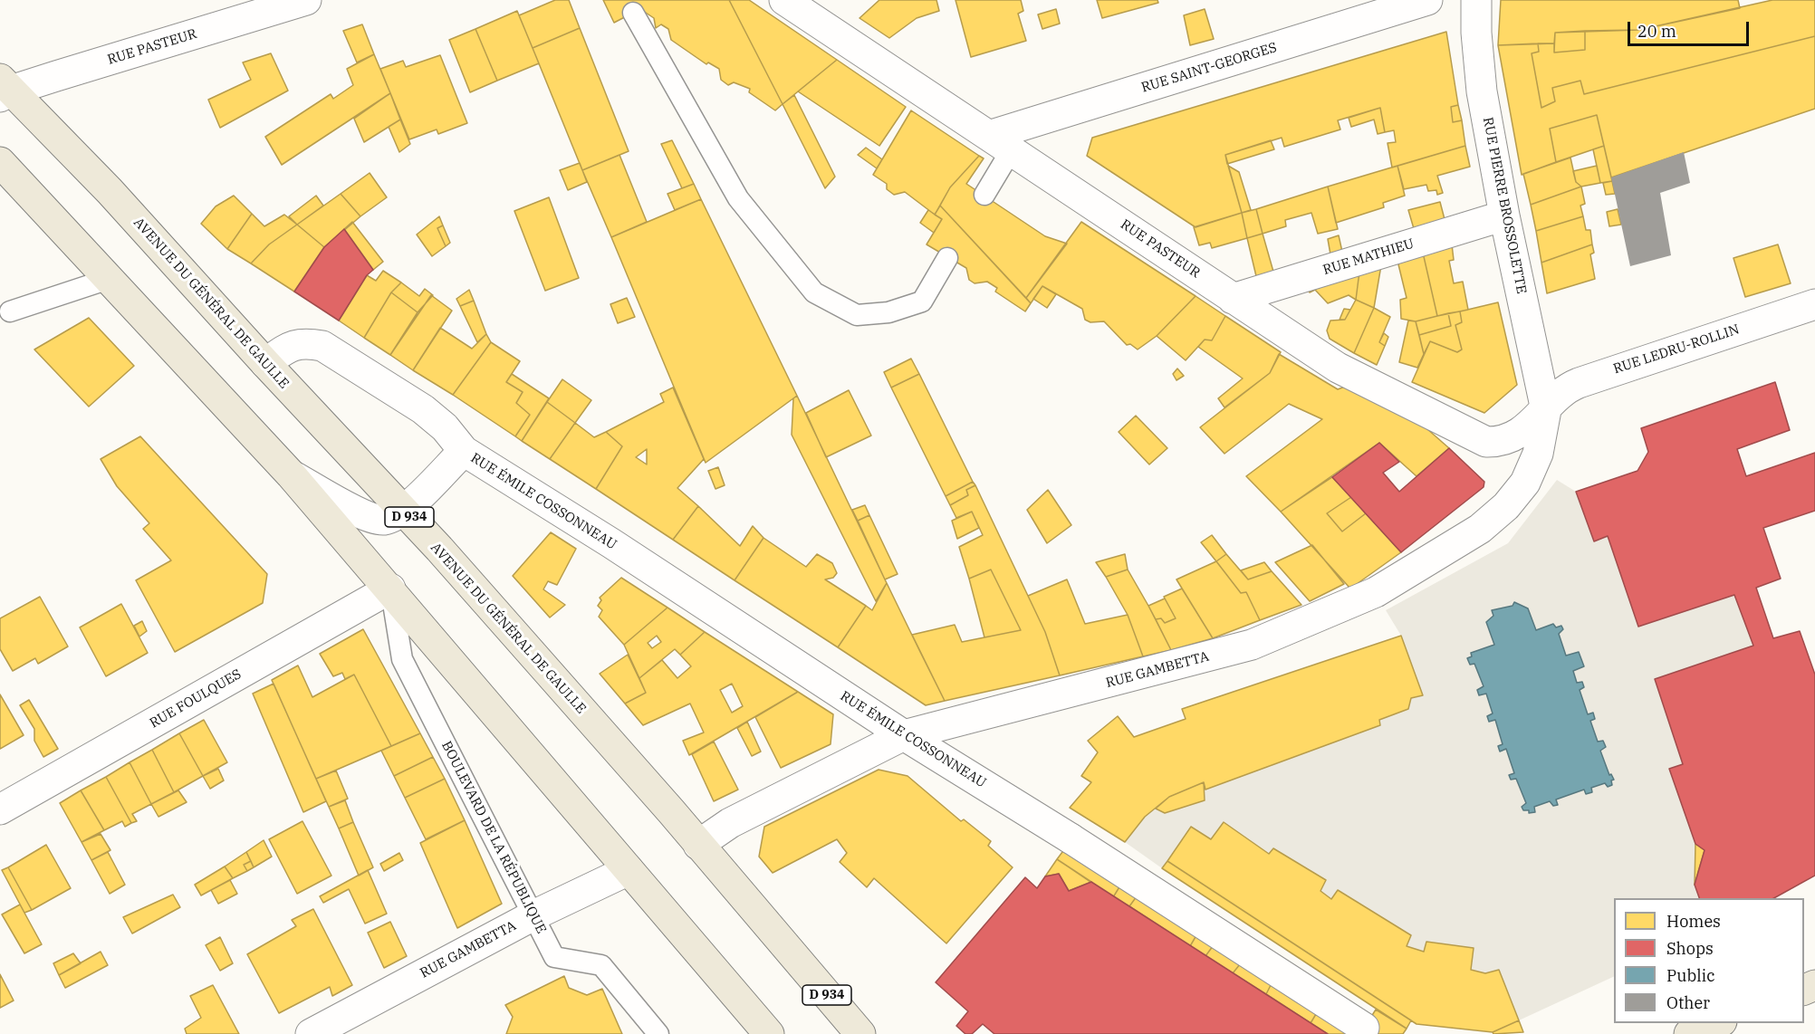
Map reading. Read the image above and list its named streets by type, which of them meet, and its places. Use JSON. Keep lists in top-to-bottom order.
{
  "streets": {
    "main road": ["AVENUE DU GÉNÉRAL DE GAULLE", "D 934"],
    "street": [
      "RUE PASTEUR",
      "RUE SAINT-GEORGES",
      "RUE PIERRE BROSSOLETTE",
      "RUE MATHIEU",
      "RUE LEDRU-ROLLIN",
      "RUE ÉMILE COSSONNEAU",
      "RUE GAMBETTA",
      "RUE FOULQUES"
    ],
    "lane": ["BOULEVARD DE LA RÉPUBLIQUE"]
  },
  "crossings": [
    ["RUE PASTEUR", "RUE SAINT-GEORGES"],
    ["RUE PASTEUR", "RUE PIERRE BROSSOLETTE"],
    ["RUE PASTEUR", "RUE MATHIEU"],
    ["RUE PASTEUR", "AVENUE DU GÉNÉRAL DE GAULLE"],
    ["RUE PASTEUR", "RUE LEDRU-ROLLIN"],
    ["RUE PASTEUR", "RUE GAMBETTA"],
    ["RUE PIERRE BROSSOLETTE", "RUE MATHIEU"],
    ["RUE PIERRE BROSSOLETTE", "RUE LEDRU-ROLLIN"],
    ["RUE PIERRE BROSSOLETTE", "RUE GAMBETTA"],
    ["AVENUE DU GÉNÉRAL DE GAULLE", "RUE ÉMILE COSSONNEAU"],
    ["AVENUE DU GÉNÉRAL DE GAULLE", "RUE GAMBETTA"],
    ["RUE LEDRU-ROLLIN", "RUE GAMBETTA"],
    ["RUE ÉMILE COSSONNEAU", "RUE GAMBETTA"],
    ["RUE GAMBETTA", "BOULEVARD DE LA RÉPUBLIQUE"],
    ["RUE FOULQUES", "BOULEVARD DE LA RÉPUBLIQUE"]
  ],
  "legend": [
    "Homes",
    "Shops",
    "Public",
    "Other"
  ],
  "scale_bar": "20 m"
}
